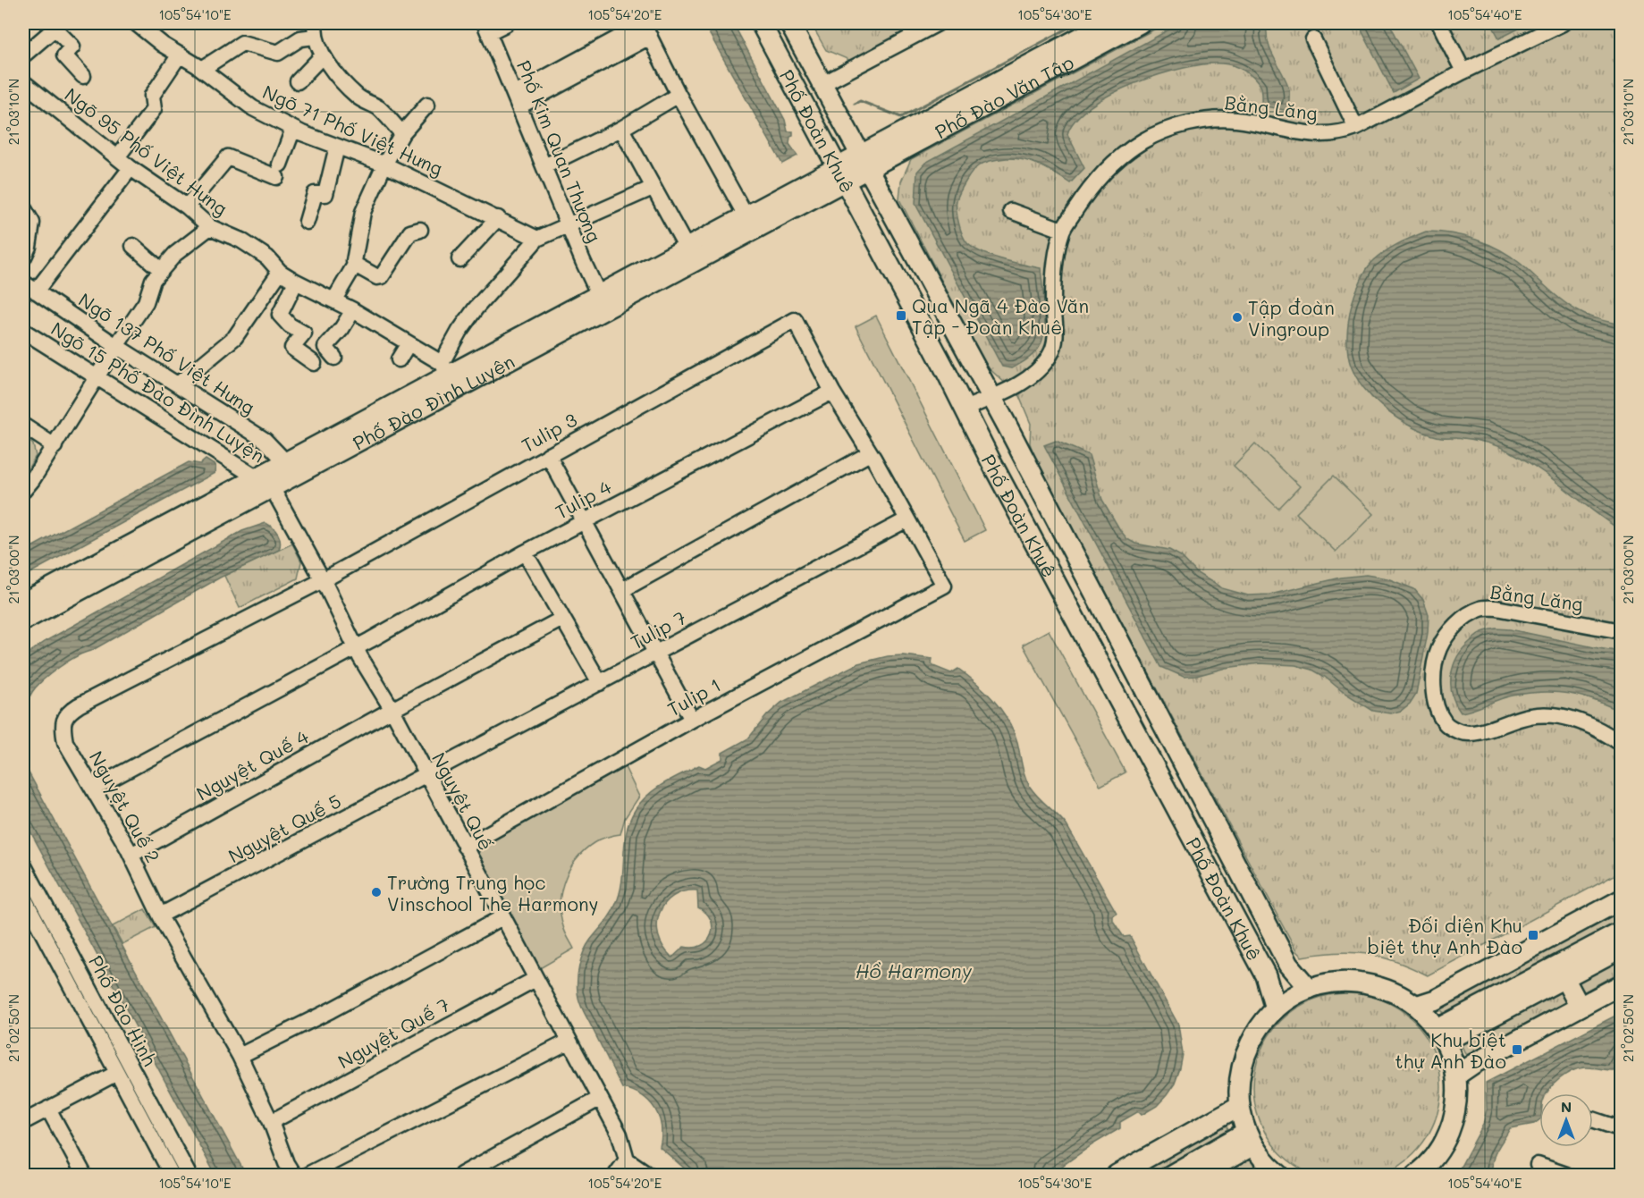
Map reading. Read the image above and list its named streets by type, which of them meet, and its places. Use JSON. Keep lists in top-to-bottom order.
{
  "streets": {
    "main road": ["Phố Đào Văn Tập", "Phố Đoàn Khuê", "Phố Đào Đình Luyện"],
    "street": [
      "Bằng Lăng",
      "Ngõ 71 Phố Việt Hưng",
      "Ngõ 95 Phố Việt Hưng",
      "Phố Kim Quan Thượng",
      "Ngõ 137 Phố Việt Hưng",
      "Ngõ 15 Phố Đào Đình Luyện",
      "Tulip 3",
      "Tulip 4",
      "Tulip 7",
      "Tulip 1",
      "Nguyệt Quế 4",
      "Nguyệt Quế",
      "Nguyệt Quế 2",
      "Nguyệt Quế 5",
      "Phố Đào Hinh",
      "Nguyệt Quế 7"
    ]
  },
  "crossings": [
    ["Phố Đào Văn Tập", "Phố Đoàn Khuê"],
    ["Phố Đào Văn Tập", "Phố Đào Đình Luyện"],
    ["Bằng Lăng", "Phố Đoàn Khuê"],
    ["Phố Đoàn Khuê", "Phố Đào Đình Luyện"],
    ["Ngõ 95 Phố Việt Hưng", "Phố Đào Đình Luyện"],
    ["Phố Kim Quan Thượng", "Phố Đào Đình Luyện"],
    ["Ngõ 137 Phố Việt Hưng", "Phố Đào Đình Luyện"],
    ["Ngõ 15 Phố Đào Đình Luyện", "Phố Đào Đình Luyện"],
    ["Ngõ 15 Phố Đào Đình Luyện", "Nguyệt Quế"],
    ["Phố Đào Đình Luyện", "Nguyệt Quế"],
    ["Tulip 3", "Tulip 4"],
    ["Tulip 3", "Nguyệt Quế"],
    ["Tulip 3", "Nguyệt Quế 2"],
    ["Tulip 4", "Nguyệt Quế"],
    ["Tulip 4", "Nguyệt Quế 2"],
    ["Tulip 7", "Tulip 1"],
    ["Tulip 7", "Nguyệt Quế"],
    ["Tulip 7", "Nguyệt Quế 5"],
    ["Tulip 1", "Nguyệt Quế"],
    ["Nguyệt Quế 4", "Nguyệt Quế"],
    ["Nguyệt Quế 4", "Nguyệt Quế 2"],
    ["Nguyệt Quế", "Nguyệt Quế 2"],
    ["Nguyệt Quế", "Nguyệt Quế 5"],
    ["Nguyệt Quế", "Nguyệt Quế 7"],
    ["Nguyệt Quế 2", "Nguyệt Quế 5"],
    ["Nguyệt Quế 2", "Nguyệt Quế 7"]
  ],
  "water": ["Hồ Harmony"],
  "places": {
    "transit": ["Qua Ngã 4 Đào Văn Tập - Đoàn Khuê", "Đối diện Khu biệt thự Anh Đào", "Khu biệt thự Anh Đào"],
    "other": ["Tập đoàn Vingroup", "Trường Trung học Vinschool The Harmony"]
  },
  "north": "top",
  "coordinates": [
    "105°54'10\"E",
    "105°54'20\"E",
    "105°54'30\"E",
    "105°54'40\"E",
    "21°03'10\"N",
    "21°03'00\"N",
    "21°02'50\"N"
  ]
}
